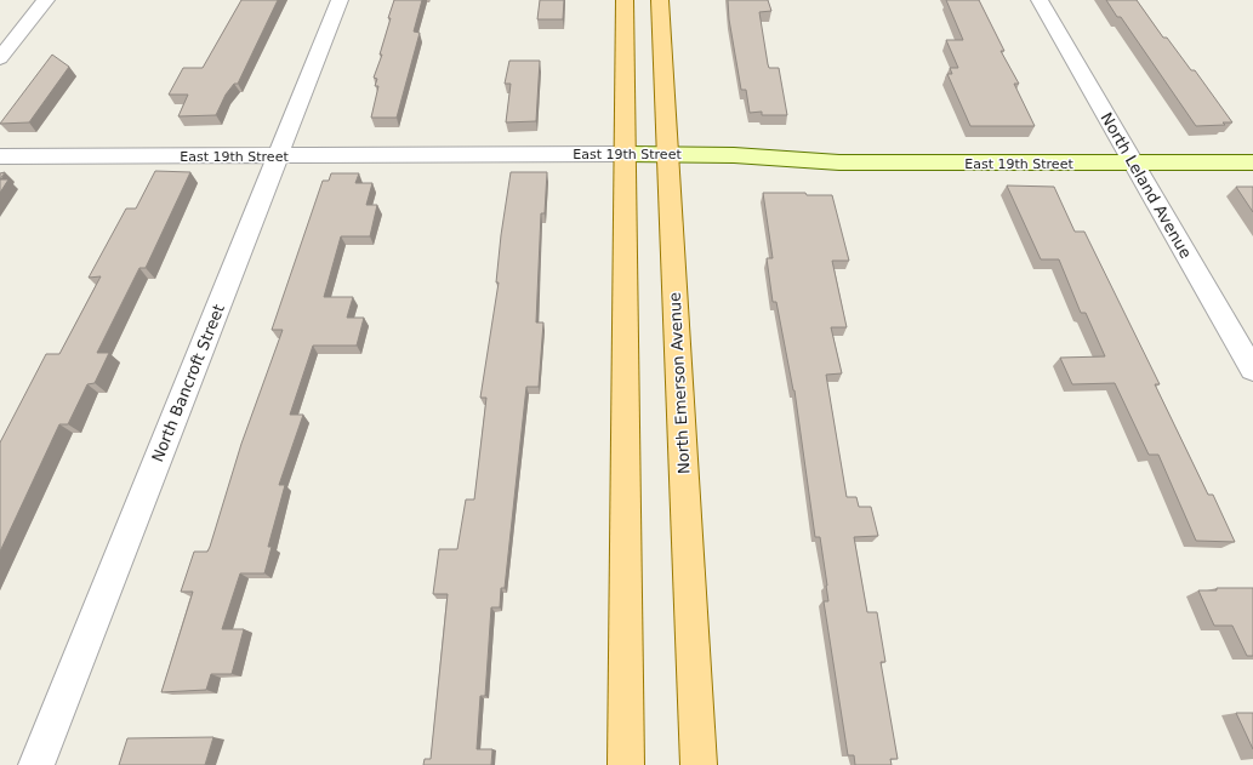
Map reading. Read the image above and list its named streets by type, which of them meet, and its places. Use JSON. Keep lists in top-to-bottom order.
{
  "streets": {
    "main road": ["North Emerson Avenue"],
    "street": ["East 19th Street", "North Leland Avenue", "North Bancroft Street"]
  },
  "crossings": [
    ["East 19th Street", "North Leland Avenue"],
    ["East 19th Street", "North Bancroft Street"],
    ["East 19th Street", "North Emerson Avenue"]
  ]
}
